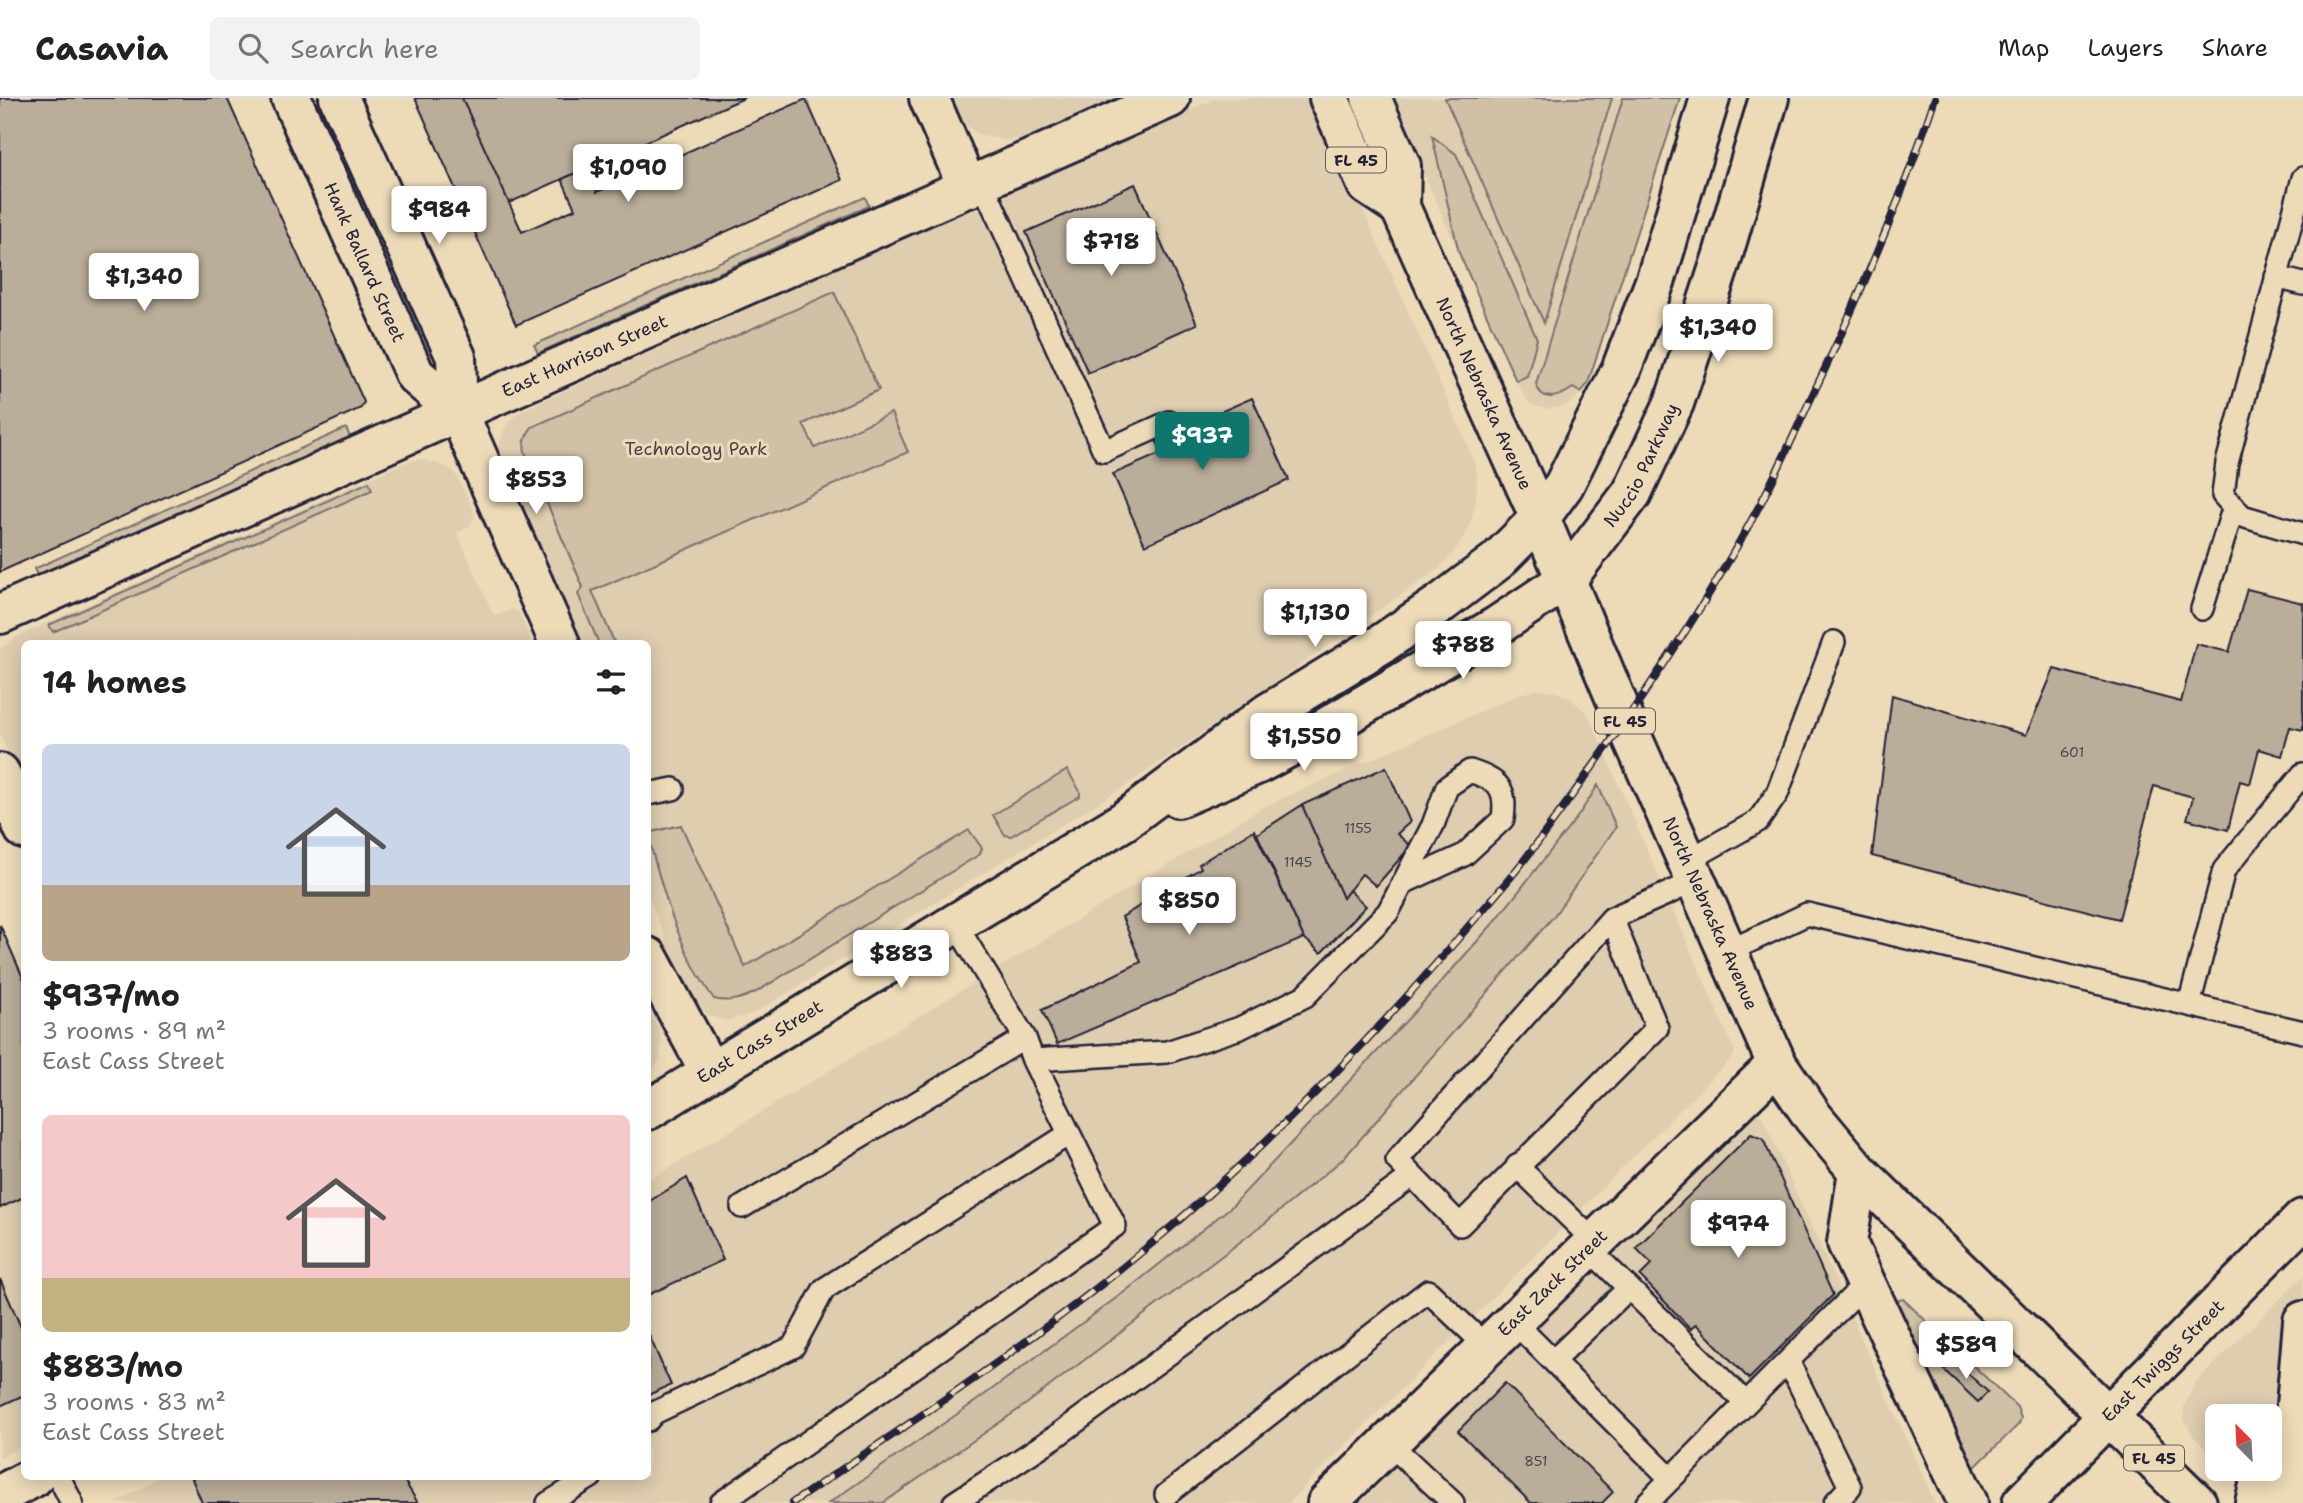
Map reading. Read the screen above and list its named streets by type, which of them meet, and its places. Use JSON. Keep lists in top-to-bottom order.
{
  "streets": {
    "main road": [
      "FL 45",
      "Hank Ballard Street",
      "East Harrison Street",
      "North Nebraska Avenue",
      "Nuccio Parkway",
      "East Cass Street",
      "East Zack Street",
      "East Twiggs Street"
    ]
  },
  "crossings": [
    ["FL 45", "North Nebraska Avenue"],
    ["Hank Ballard Street", "East Harrison Street"],
    ["North Nebraska Avenue", "Nuccio Parkway"],
    ["North Nebraska Avenue", "East Cass Street"],
    ["North Nebraska Avenue", "East Zack Street"],
    ["North Nebraska Avenue", "East Twiggs Street"],
    ["Nuccio Parkway", "East Cass Street"]
  ],
  "parks": ["Technology Park"],
  "house_numbers": [
    "601",
    "1155",
    "1145",
    "851"
  ],
  "north": "top left",
  "page": {
    "header": "Casavia",
    "search": "Search here",
    "nav": ["Map", "Layers", "Share"],
    "price": [
      "$1,090",
      "$984",
      "$718",
      "$1,340",
      "$1,340",
      "$937",
      "$853",
      "$1,130",
      "$788",
      "$1,550",
      "$850",
      "$883",
      "$974",
      "$589"
    ],
    "heading": "14 homes",
    "list": [
      {
        "name": "$937/mo",
        "note": "3 rooms · 89 m² · East Cass Street"
      },
      {
        "name": "$883/mo",
        "note": "3 rooms · 83 m² · East Cass Street"
      }
    ]
  }
}
